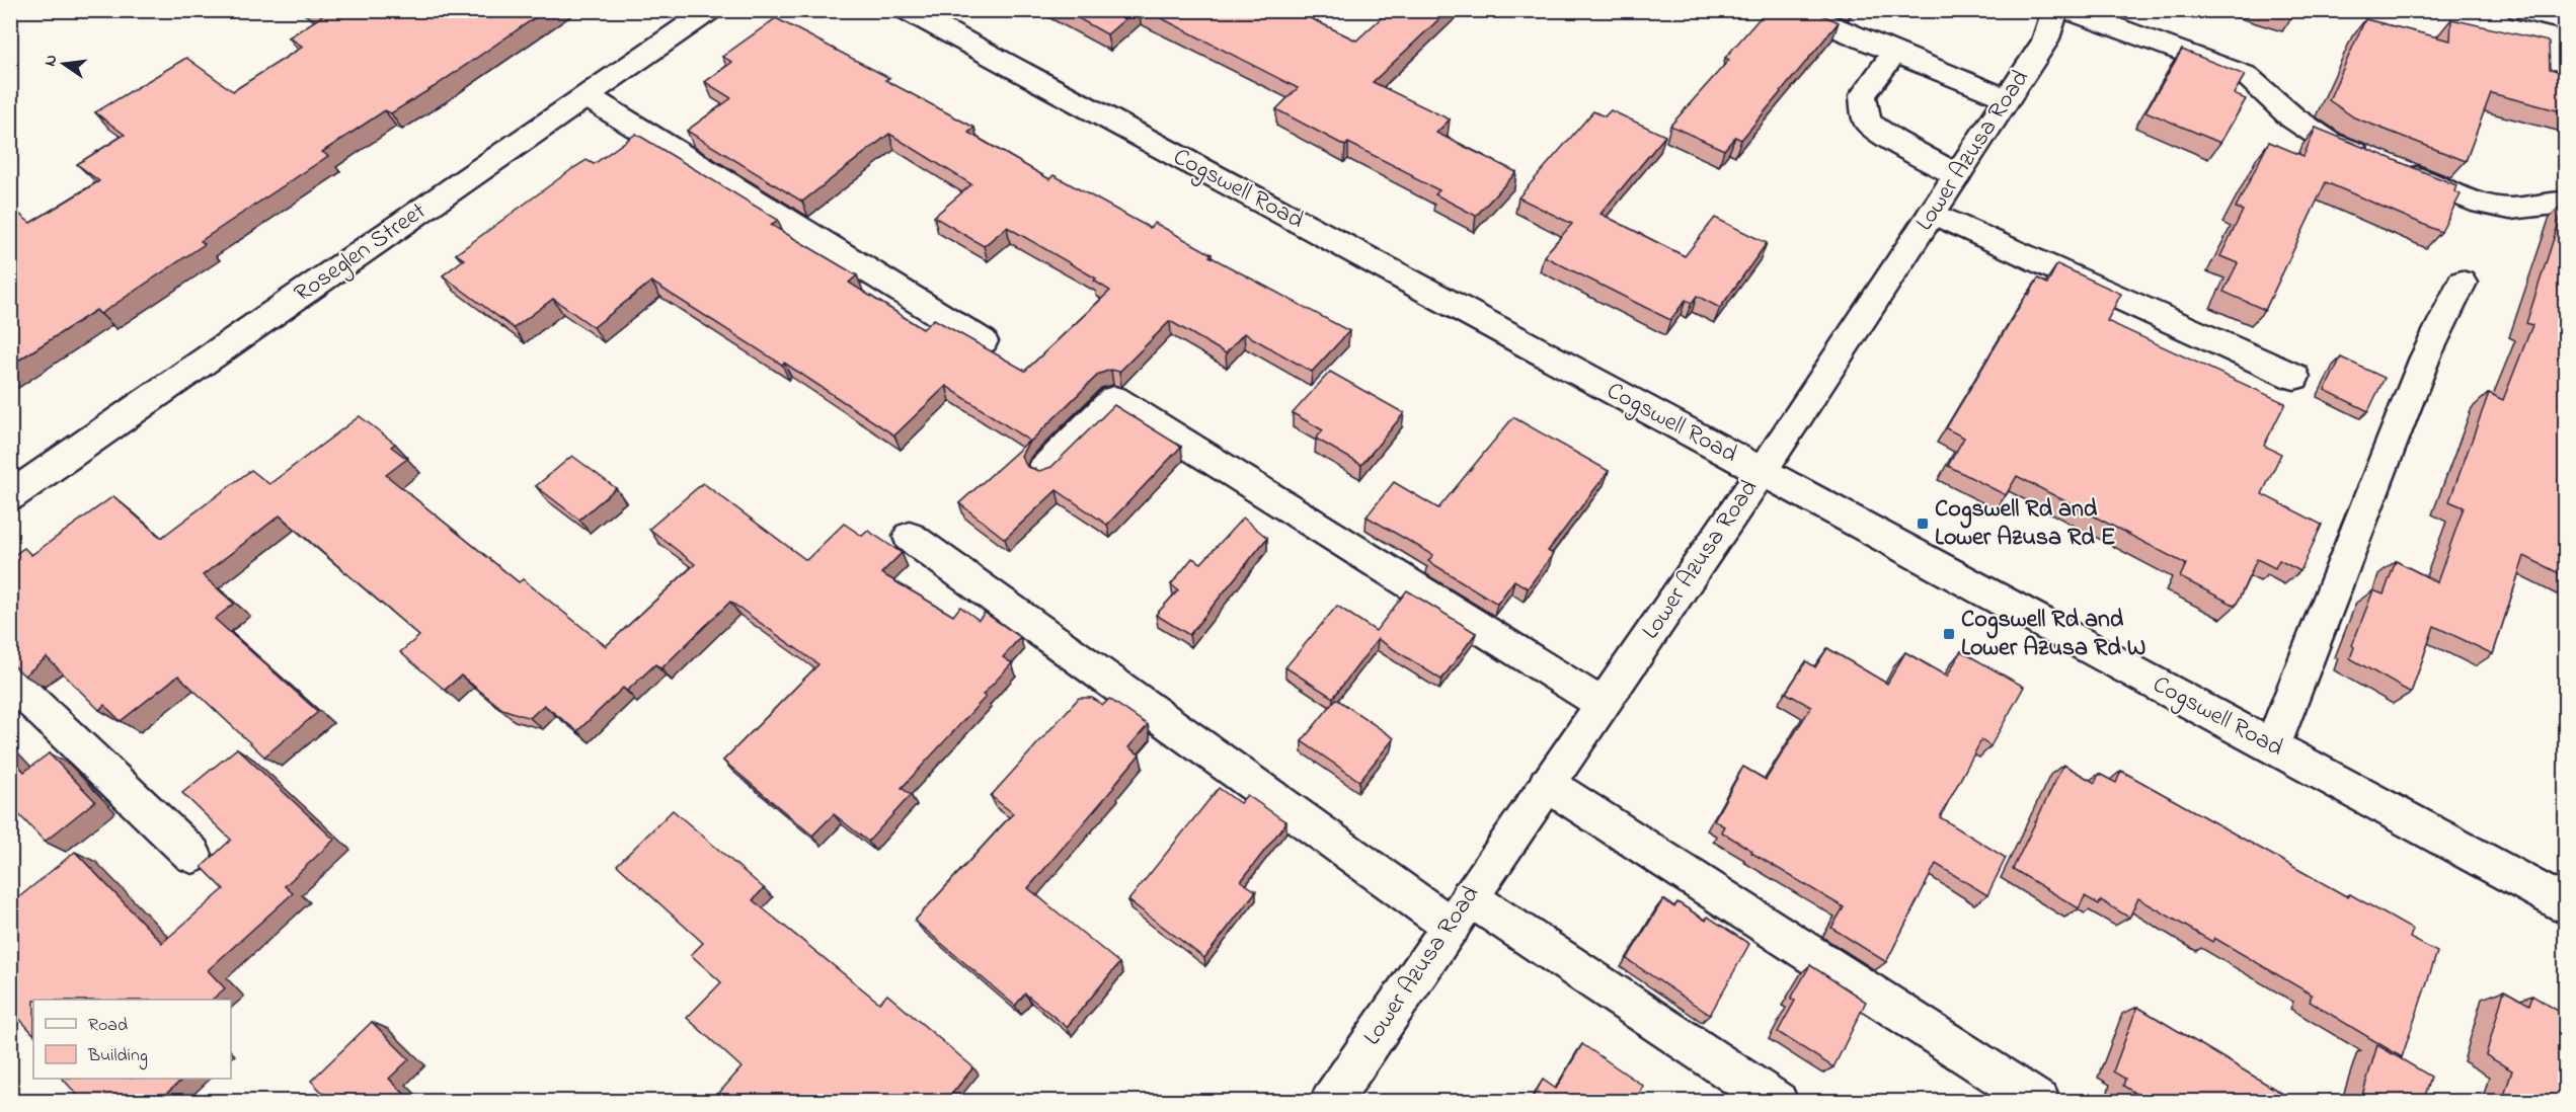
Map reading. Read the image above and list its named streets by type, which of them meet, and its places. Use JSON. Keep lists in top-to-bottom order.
{
  "streets": {
    "street": ["Lower Azusa Road", "Cogswell Road", "Roseglen Street"]
  },
  "crossings": [
    ["Lower Azusa Road", "Cogswell Road"]
  ],
  "places": {
    "transit": ["Cogswell Rd and Lower Azusa Rd E", "Cogswell Rd and Lower Azusa Rd W"]
  },
  "legend": ["Road", "Building"],
  "north": "left"
}
